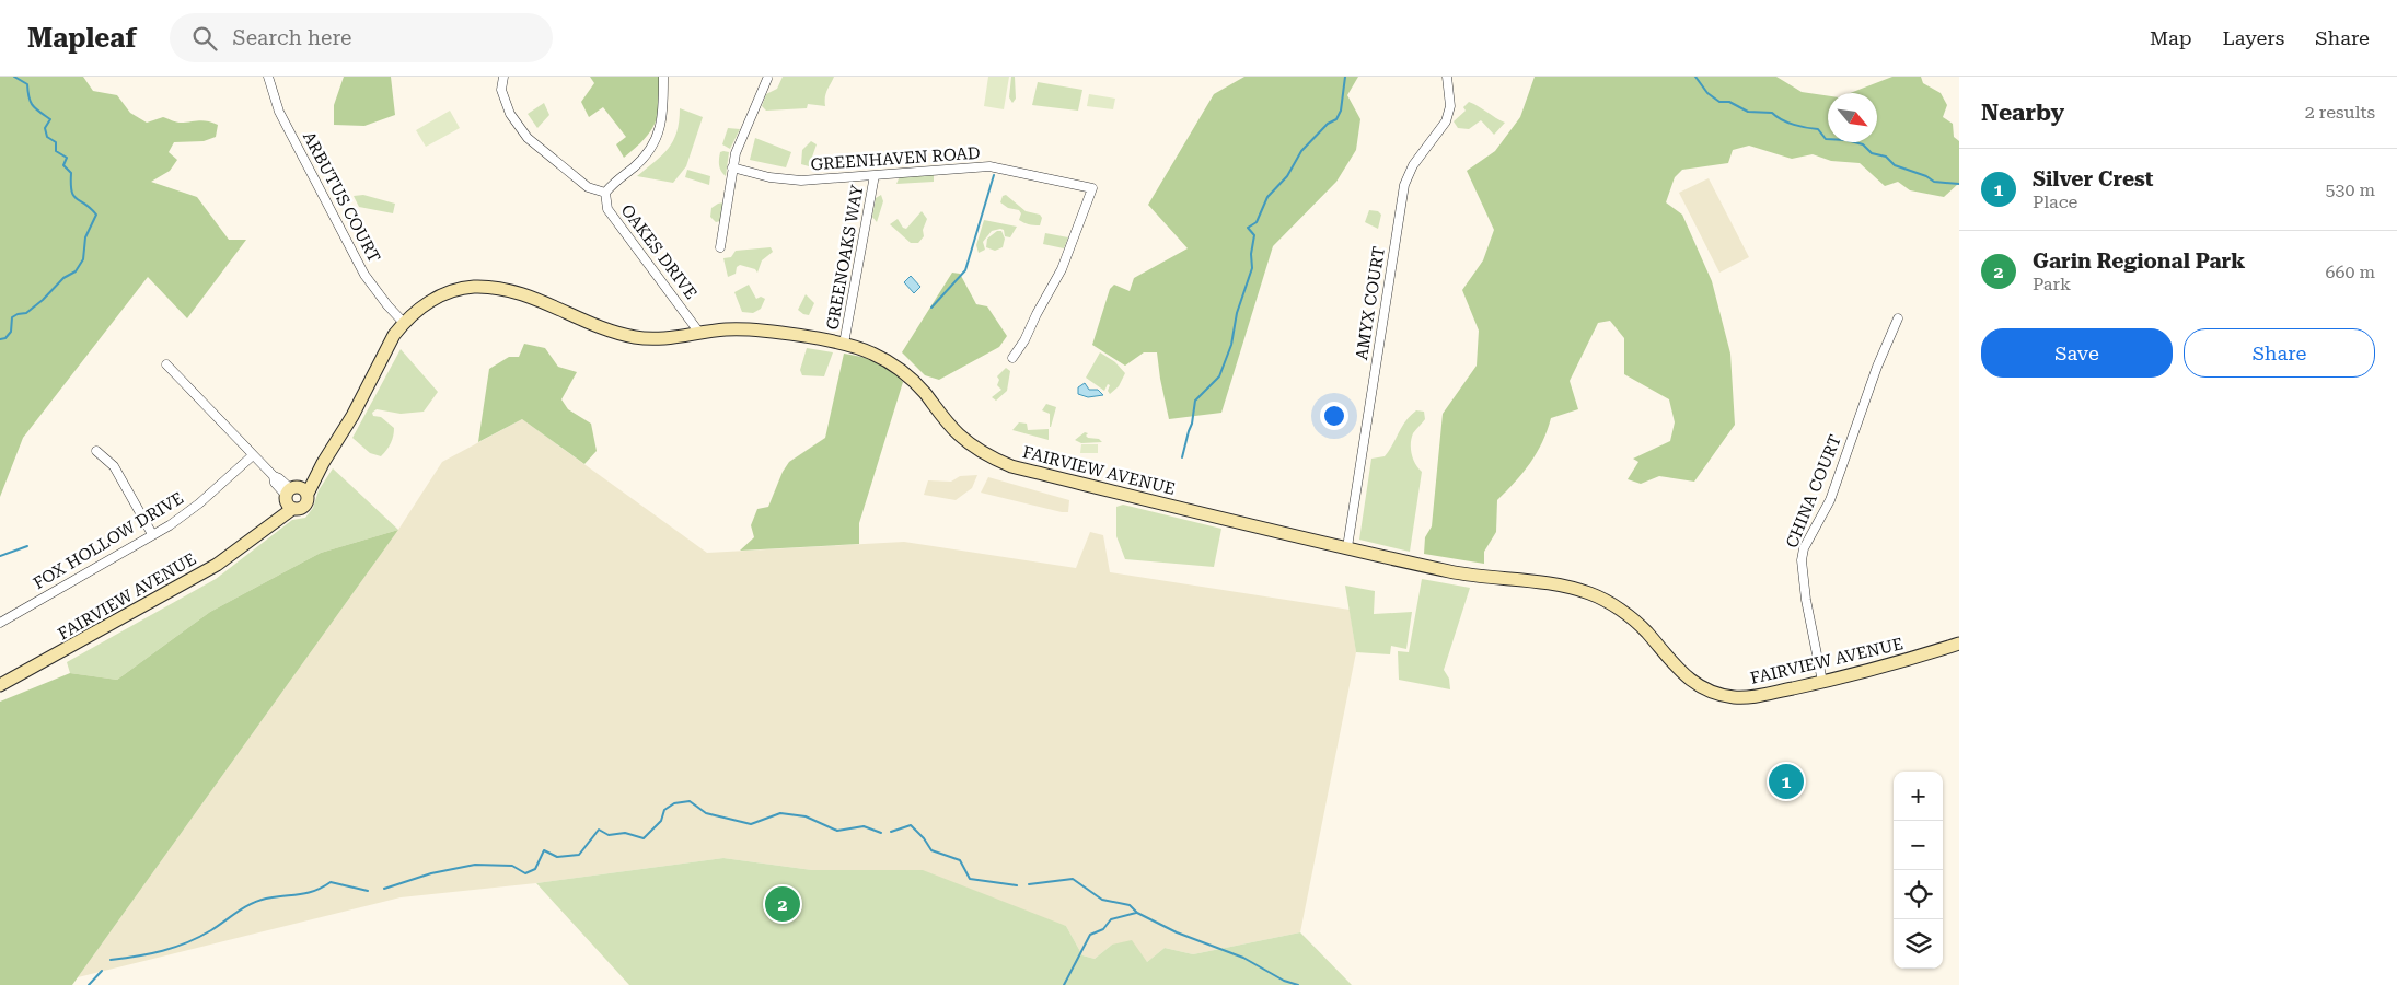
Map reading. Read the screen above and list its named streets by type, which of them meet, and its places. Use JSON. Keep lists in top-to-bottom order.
{
  "streets": {
    "main road": ["FAIRVIEW AVENUE"],
    "street": [
      "GREENHAVEN ROAD",
      "ARBUTUS COURT",
      "OAKES DRIVE",
      "GREENOAKS WAY",
      "AMYX COURT",
      "CHINA COURT",
      "FOX HOLLOW DRIVE"
    ]
  },
  "crossings": [
    ["GREENHAVEN ROAD", "GREENOAKS WAY"],
    ["ARBUTUS COURT", "FAIRVIEW AVENUE"],
    ["OAKES DRIVE", "FAIRVIEW AVENUE"],
    ["GREENOAKS WAY", "FAIRVIEW AVENUE"],
    ["AMYX COURT", "FAIRVIEW AVENUE"],
    ["FAIRVIEW AVENUE", "CHINA COURT"]
  ],
  "north": "bottom right",
  "page": {
    "header": "Mapleaf",
    "search": "Search here",
    "nav": ["Map", "Layers", "Share"],
    "heading": ["Nearby", "2 results"],
    "list": [
      {
        "mark": "1",
        "name": "Silver Crest",
        "note": "Place",
        "value": "530 m"
      },
      {
        "mark": "2",
        "name": "Garin Regional Park",
        "note": "Park",
        "value": "660 m"
      }
    ],
    "buttons": ["Save", "Share"],
    "pins": ["1", "2"],
    "map_buttons": ["+", "−"]
  }
}
